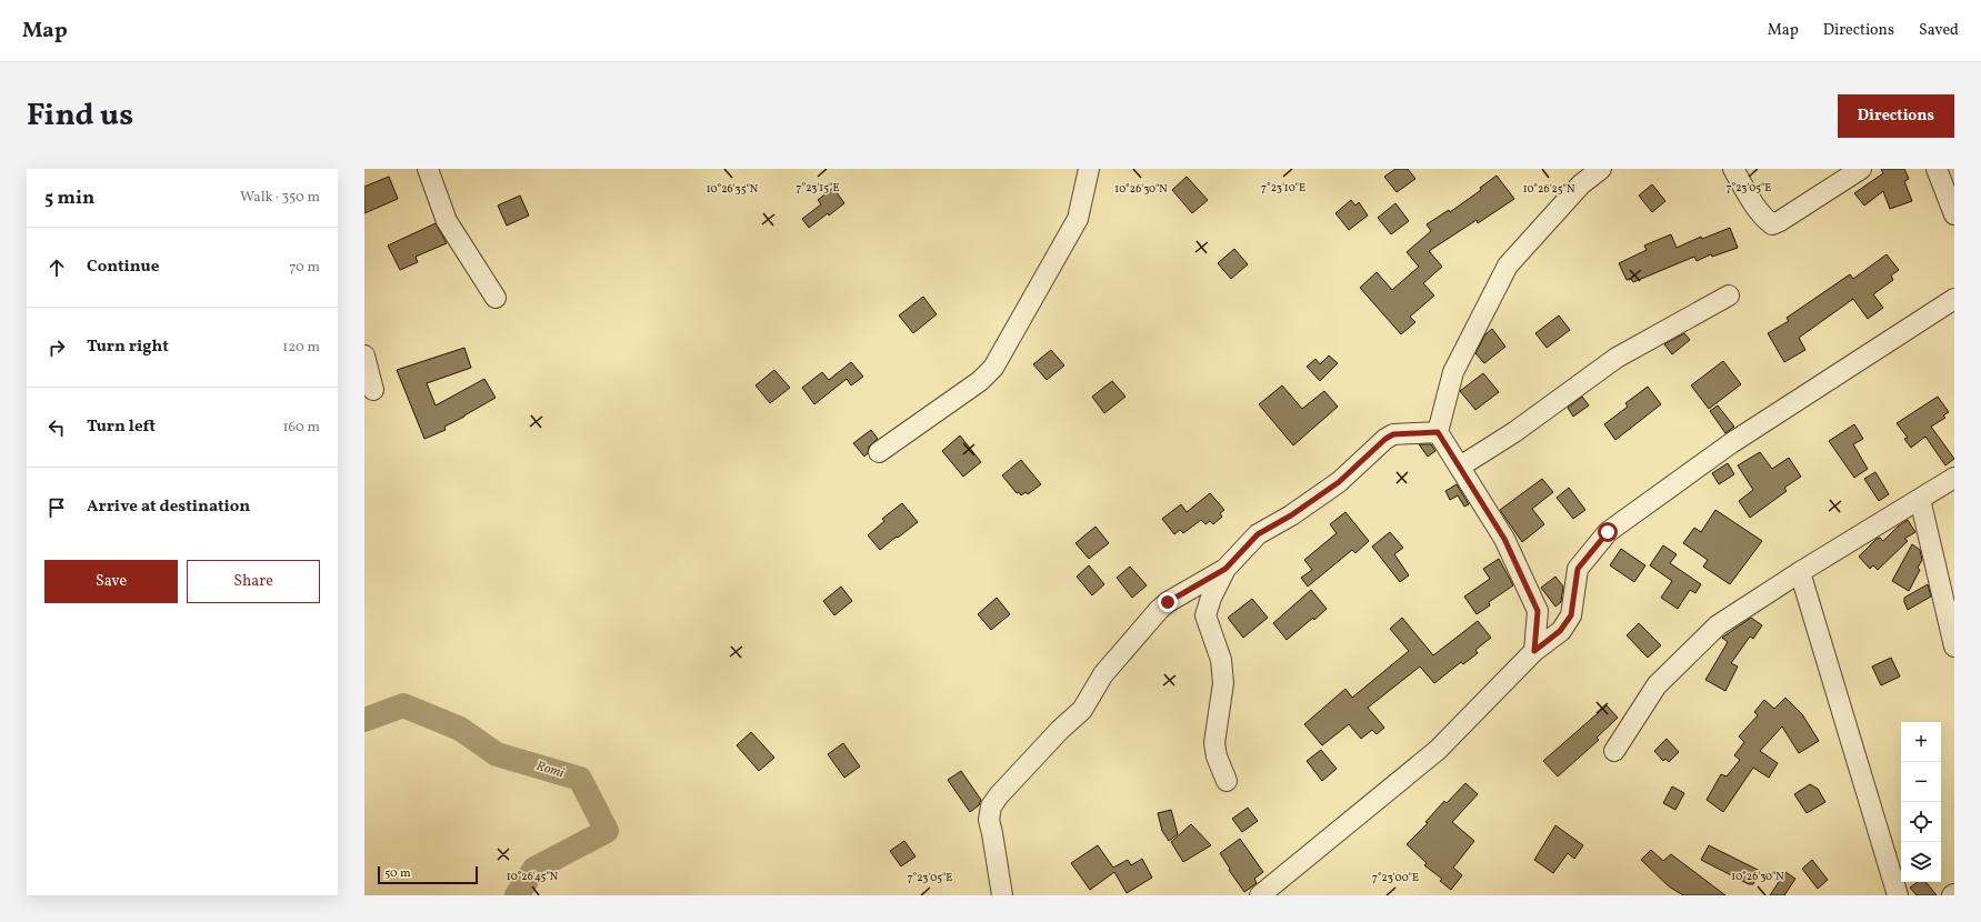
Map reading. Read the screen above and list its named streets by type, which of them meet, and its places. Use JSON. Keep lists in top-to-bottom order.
{
  "water": ["Romi"],
  "scale_bar": "50 m",
  "page": {
    "header": "Map",
    "nav": ["Map", "Directions", "Saved"],
    "title": "Find us",
    "buttons": [
      "Directions",
      ["Save", "Share"]
    ],
    "heading": ["5 min", "Walk · 350 m"],
    "list": [
      ["Continue", "70 m"],
      ["Turn right", "120 m"],
      ["Turn left", "160 m"],
      "Arrive at destination"
    ],
    "map_buttons": ["+", "−"],
    "scale": "50 m"
  },
  "coordinates": [
    "7°23'15\"E",
    "7°23'10\"E",
    "7°23'05\"E",
    "10°26'35\"N",
    "10°26'30\"N",
    "10°26'25\"N",
    "10°26'45\"N",
    "7°23'00\"E"
  ]
}
